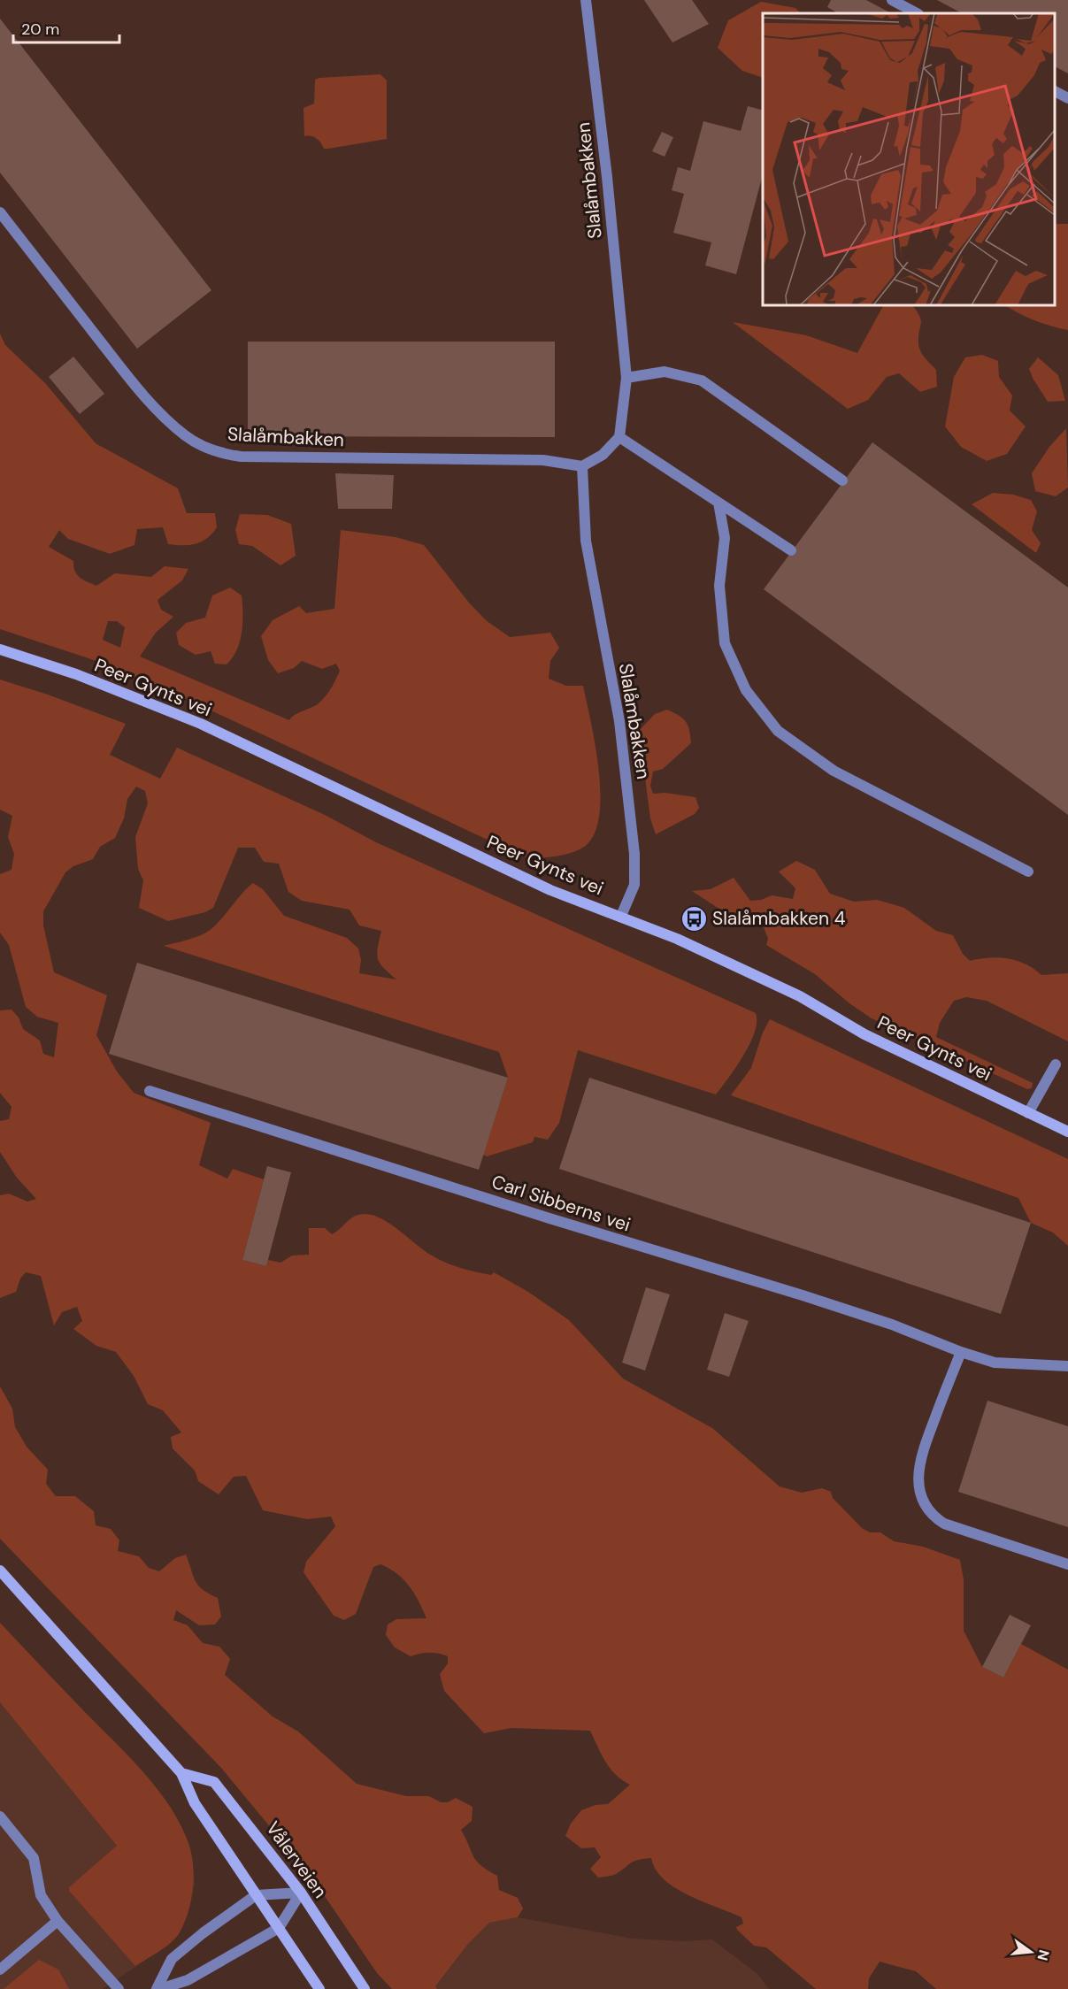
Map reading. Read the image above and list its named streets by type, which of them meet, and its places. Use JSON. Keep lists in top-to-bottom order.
{
  "streets": {
    "street": [
      "Slalåmbakken",
      "Peer Gynts vei",
      "Carl Sibberns vei",
      "Vålerveien"
    ]
  },
  "crossings": [
    ["Slalåmbakken", "Peer Gynts vei"]
  ],
  "places": {
    "bus stop": ["Slalåmbakken 4"]
  },
  "scale_bar": "20 m",
  "north": "right"
}
